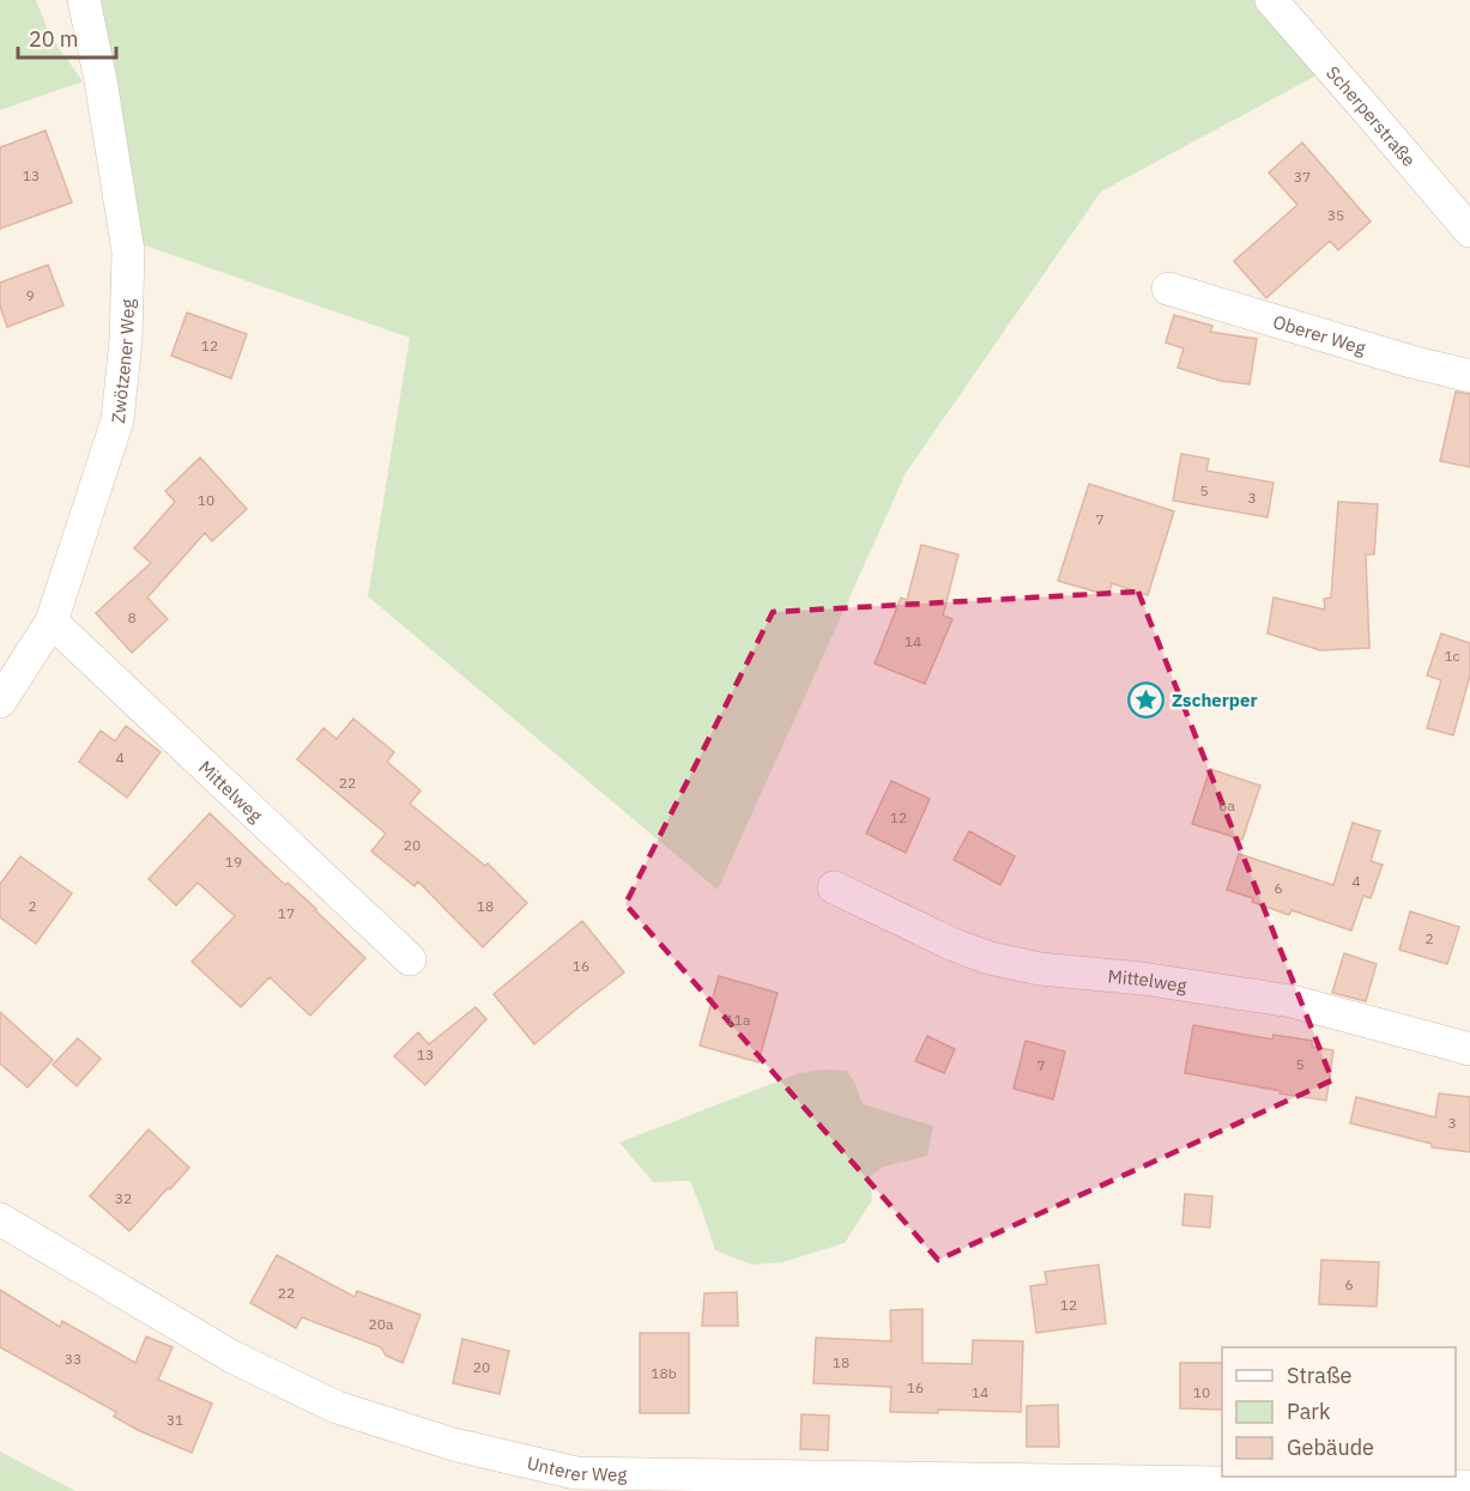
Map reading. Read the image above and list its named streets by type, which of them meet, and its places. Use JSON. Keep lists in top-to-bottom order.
{
  "streets": {
    "street": [
      "Scherperstraße",
      "Oberer Weg",
      "Zwötzener Weg",
      "Mittelweg",
      "Unterer Weg"
    ]
  },
  "crossings": [
    ["Zwötzener Weg", "Mittelweg"]
  ],
  "places": {
    "place": ["Zscherper"]
  },
  "house_numbers": [
    "13",
    "37",
    "35",
    "9",
    "12",
    "5",
    "3",
    "10",
    "7",
    "8",
    "14",
    "1c",
    "4",
    "22",
    "6a",
    "12",
    "20",
    "19",
    "4",
    "6",
    "2",
    "18",
    "17",
    "2",
    "16",
    "11a",
    "13",
    "5",
    "7",
    "3",
    "32",
    "6",
    "22",
    "12",
    "20a",
    "33",
    "18",
    "20",
    "18b",
    "16",
    "14",
    "10",
    "31"
  ],
  "legend": ["Straße", "Park", "Gebäude"],
  "scale_bar": "20 m"
}
